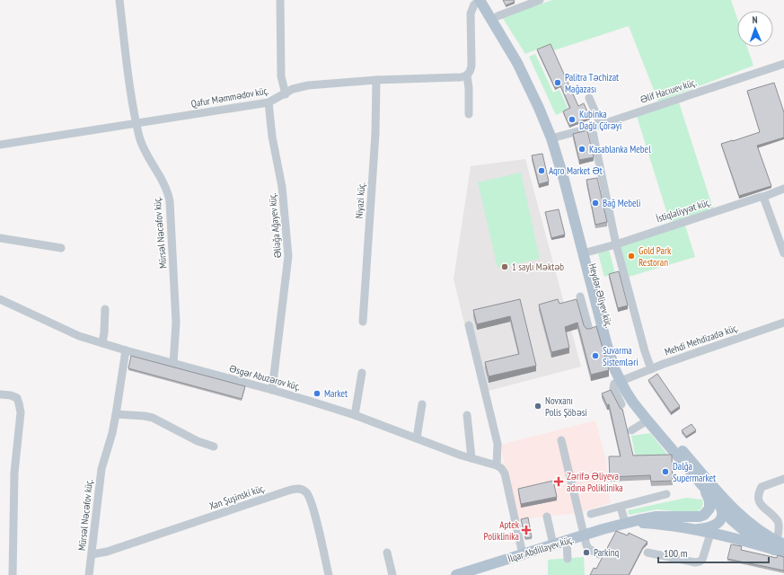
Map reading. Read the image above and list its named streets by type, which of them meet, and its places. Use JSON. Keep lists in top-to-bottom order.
{
  "streets": {
    "main road": ["Heydər Əliyev küç.", "İlqar Abdillayev küç."],
    "street": [
      "Əlif Hacıuev küç.",
      "Qafur Məmmədov küç.",
      "Niyazi küç.",
      "İstiqlaliyyət küç.",
      "Əliağa Ağayev küç.",
      "Mürsəl Nəcəfov küç.",
      "Mehdi Mehdizadə küç.",
      "Əsgər Abuzərov küç.",
      "Xan Şuşinski küç."
    ]
  },
  "crossings": [
    ["Əlif Hacıuev küç.", "Heydər Əliyev küç."],
    ["Qafur Məmmədov küç.", "Niyazi küç."],
    ["Qafur Məmmədov küç.", "Əliağa Ağayev küç."],
    ["Qafur Məmmədov küç.", "Mürsəl Nəcəfov küç."],
    ["İstiqlaliyyət küç.", "Heydər Əliyev küç."],
    ["Əliağa Ağayev küç.", "Əsgər Abuzərov küç."],
    ["Mürsəl Nəcəfov küç.", "Əsgər Abuzərov küç."],
    ["Mürsəl Nəcəfov küç.", "Xan Şuşinski küç."],
    ["Heydər Əliyev küç.", "Mehdi Mehdizadə küç."]
  ],
  "places": {
    "other": [
      "Palitra Təchizat Mağazası",
      "Kubinka Dağlı Çörəyi",
      "Kasablanka Mebel",
      "Aqro Market Ət",
      "Bağ Mebeli",
      "Gold Park Restoran",
      "1 saylı Məktəb",
      "Suvarma Sistemləri",
      "Market",
      "Novxanı Polis Şöbəsi",
      "Dalğa Supermarket",
      "Parkinq"
    ],
    "health": ["Zərifə Əliyeva adına Poliklinika", "Aptek Poliklinika"]
  },
  "scale_bar": "100 m",
  "north": "top"
}
